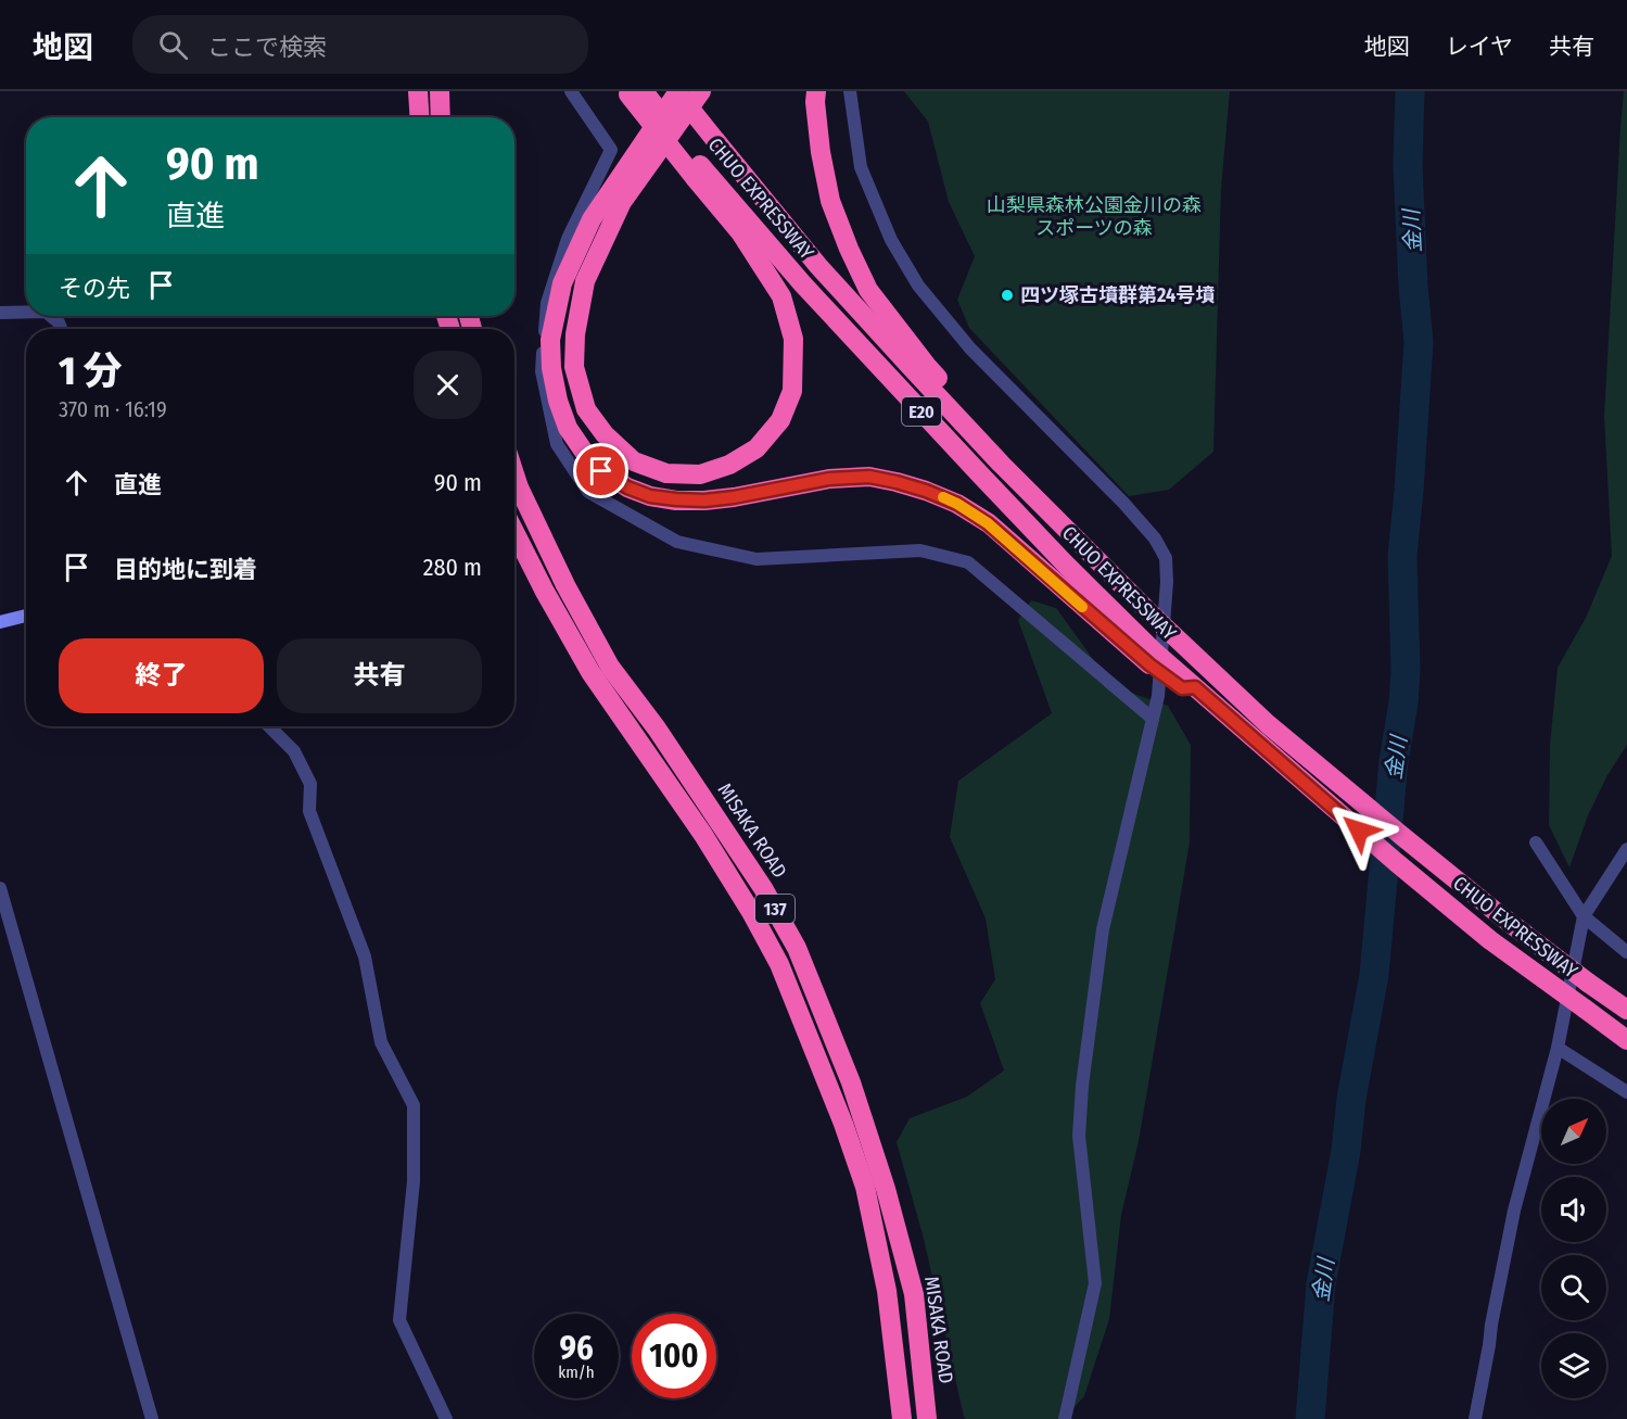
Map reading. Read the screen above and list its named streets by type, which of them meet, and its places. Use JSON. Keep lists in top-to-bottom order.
{
  "streets": {
    "highway": [
      "CHUO EXPRESSWAY",
      "E20",
      "MISAKA ROAD",
      "137"
    ]
  },
  "water": ["金川"],
  "parks": ["山梨県森林公園金川の森 スポーツの森"],
  "places": ["四ツ塚古墳群第24号墳"],
  "north": "top right",
  "page": {
    "header": "地図",
    "search": "ここで検索",
    "nav": ["地図", "レイヤ", "共有"],
    "turn": ["90 m", "直進"],
    "then": "その先",
    "heading": ["1 分", "370 m · 16:19"],
    "list": [
      {
        "name": "直進",
        "value": "90 m"
      },
      {
        "name": "目的地に到着",
        "value": "280 m"
      }
    ],
    "buttons": ["終了", "共有"],
    "speed": "96 km/h",
    "limit": "100"
  }
}
